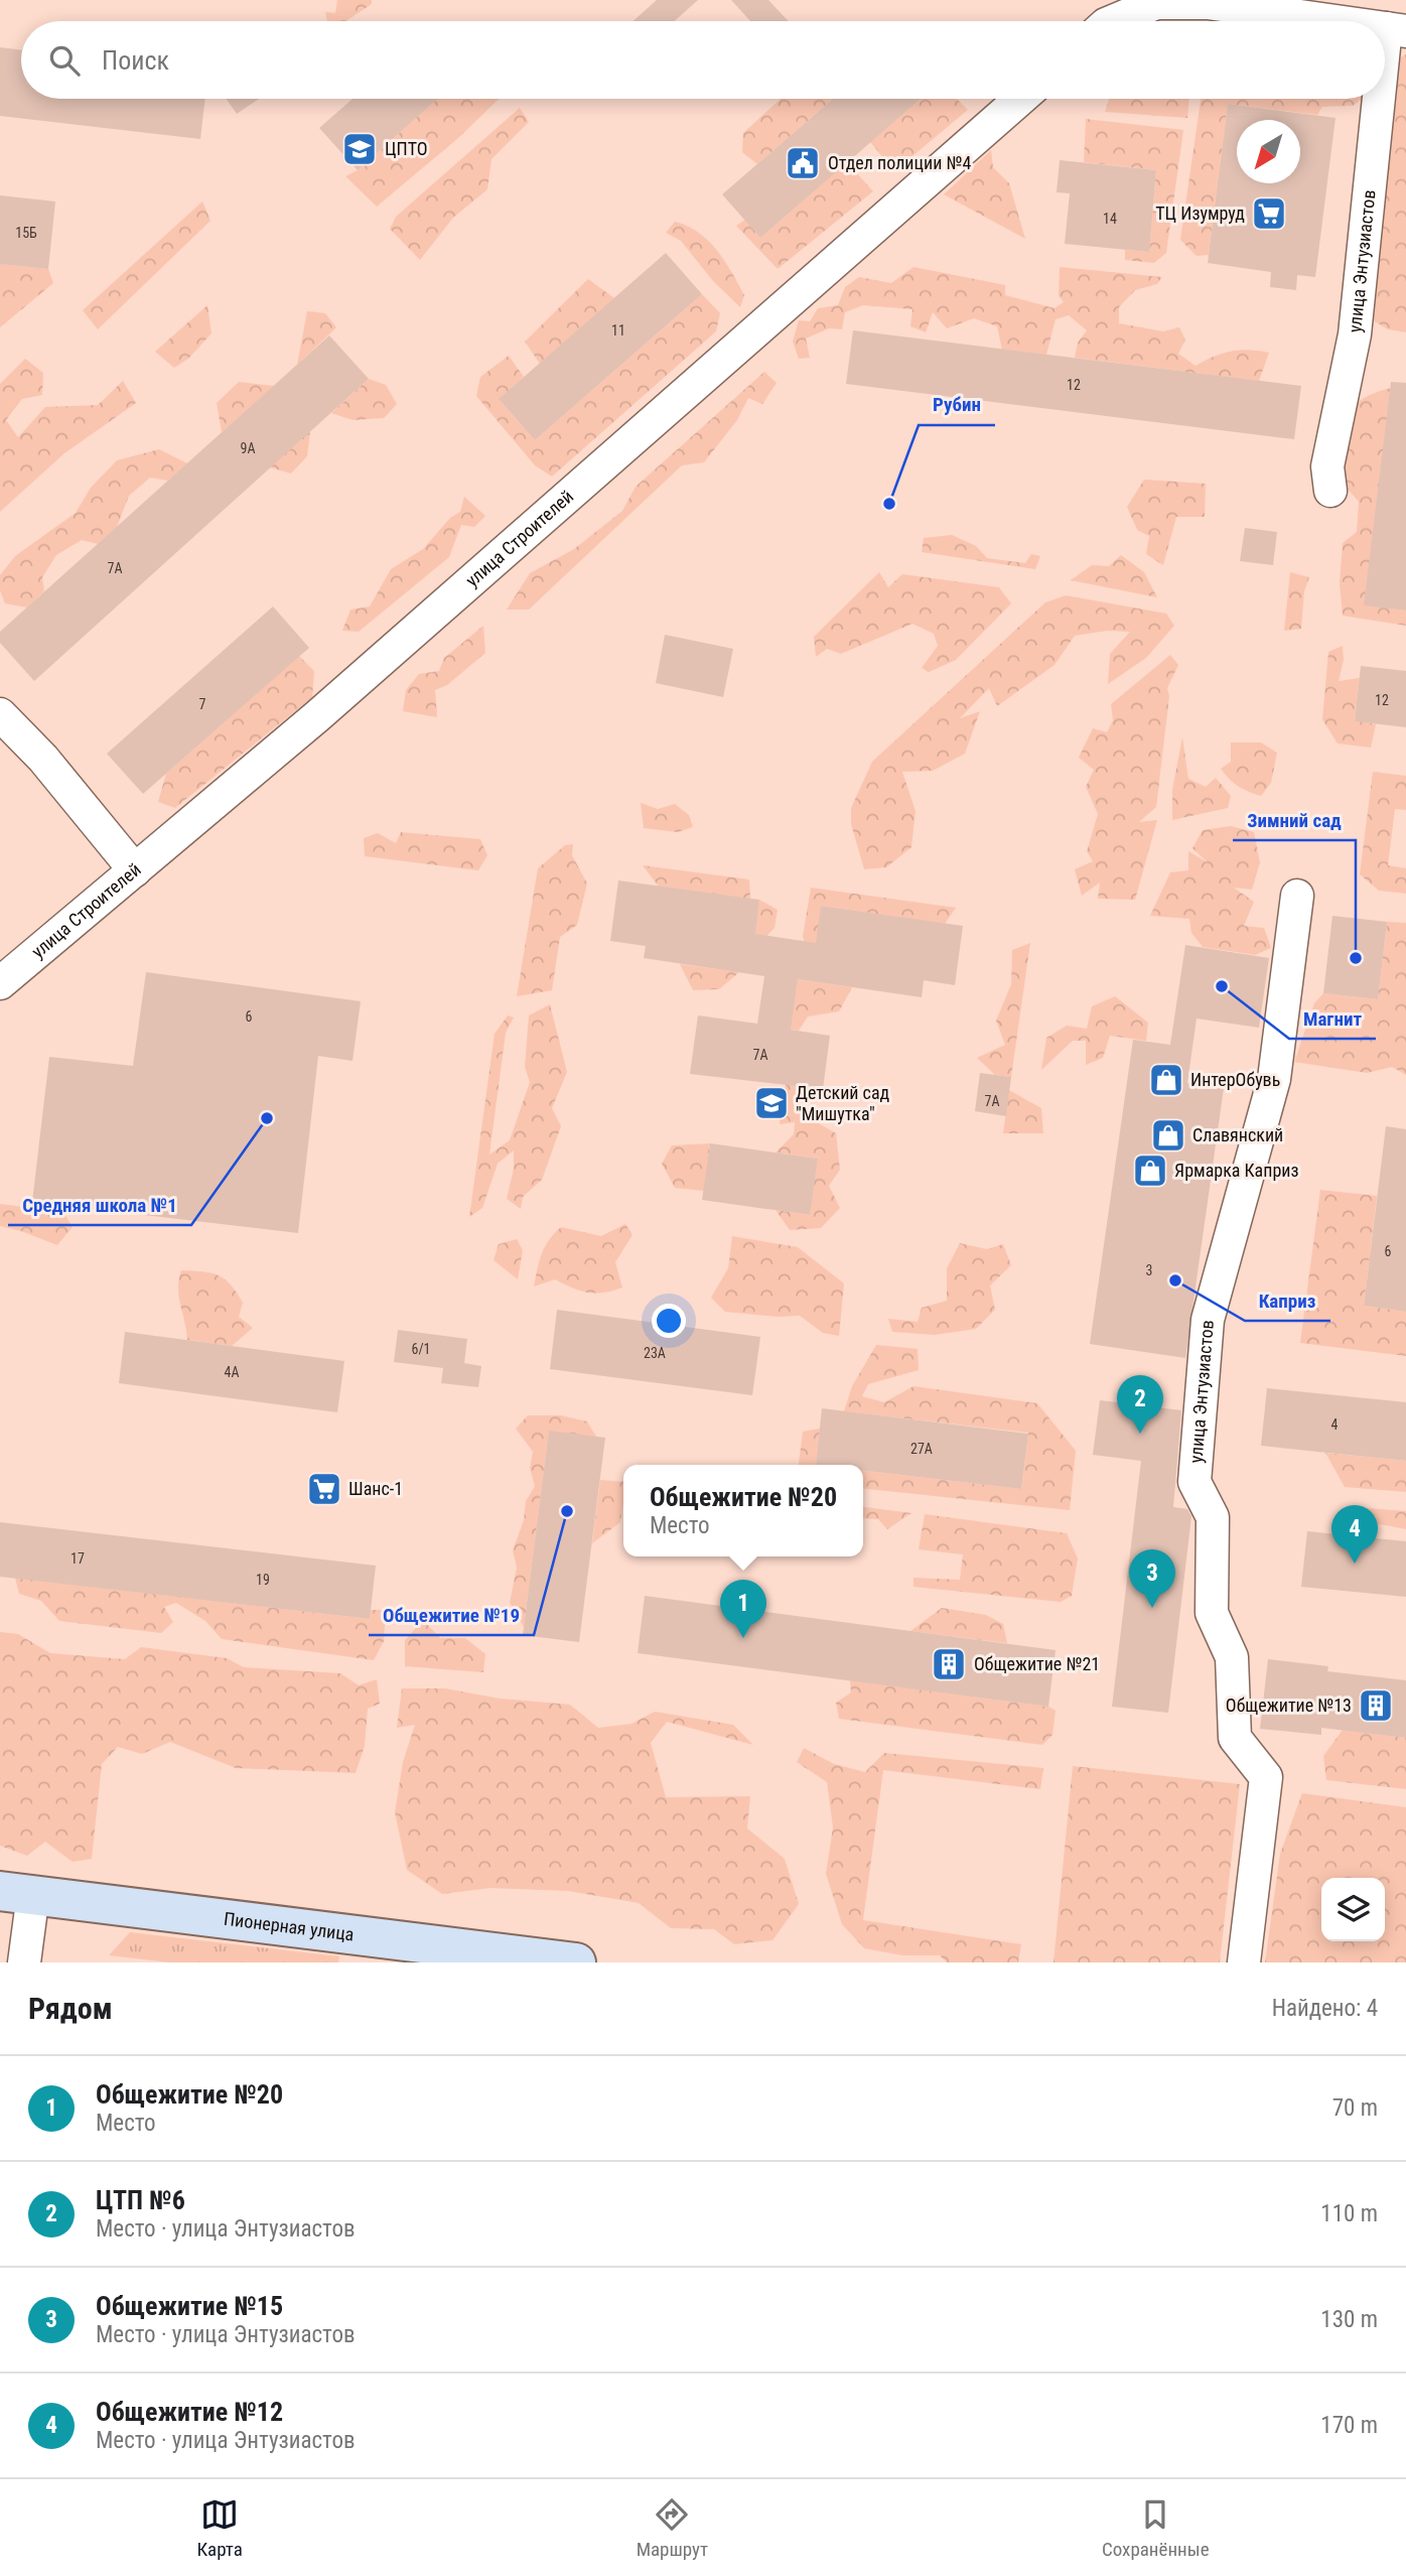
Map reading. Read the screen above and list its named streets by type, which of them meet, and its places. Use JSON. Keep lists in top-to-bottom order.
{
  "streets": {
    "main road": ["Пионерная улица"],
    "street": ["улица Энтузиастов", "улица Строителей"]
  },
  "places": {
    "school or university": ["ЦПТО", "Детский сад \"Мишутка\""],
    "public building": ["Отдел полиции №4"],
    "supermarket": ["ТЦ Изумруд", "Шанс-1"],
    "other": [
      "Рубин",
      "Зимний сад",
      "Магнит",
      "Средняя школа №1",
      "Каприз",
      "Общежитие №19"
    ],
    "shop": ["ИнтерОбувь", "Славянский", "Ярмарка Каприз"],
    "building": ["Общежитие №21", "Общежитие №13"]
  },
  "house_numbers": [
    "14",
    "15Б",
    "11",
    "12",
    "9А",
    "7А",
    "12",
    "7",
    "6",
    "7А",
    "7А",
    "6",
    "3",
    "6/1",
    "23А",
    "4А",
    "4",
    "27А",
    "17",
    "19"
  ],
  "north": "bottom left",
  "page": {
    "search": "Поиск",
    "pins": [
      "2",
      "4",
      "3",
      "1"
    ],
    "popup": ["Общежитие №20", "Место"],
    "heading": ["Рядом", "Найдено: 4"],
    "list": [
      {
        "mark": "1",
        "name": "Общежитие №20",
        "note": "Место",
        "value": "70 m"
      },
      {
        "mark": "2",
        "name": "ЦТП №6",
        "note": "Место · улица Энтузиастов",
        "value": "110 m"
      },
      {
        "mark": "3",
        "name": "Общежитие №15",
        "note": "Место · улица Энтузиастов",
        "value": "130 m"
      },
      {
        "mark": "4",
        "name": "Общежитие №12",
        "note": "Место · улица Энтузиастов",
        "value": "170 m"
      }
    ],
    "nav": ["Карта", "Маршрут", "Сохранённые"]
  }
}
